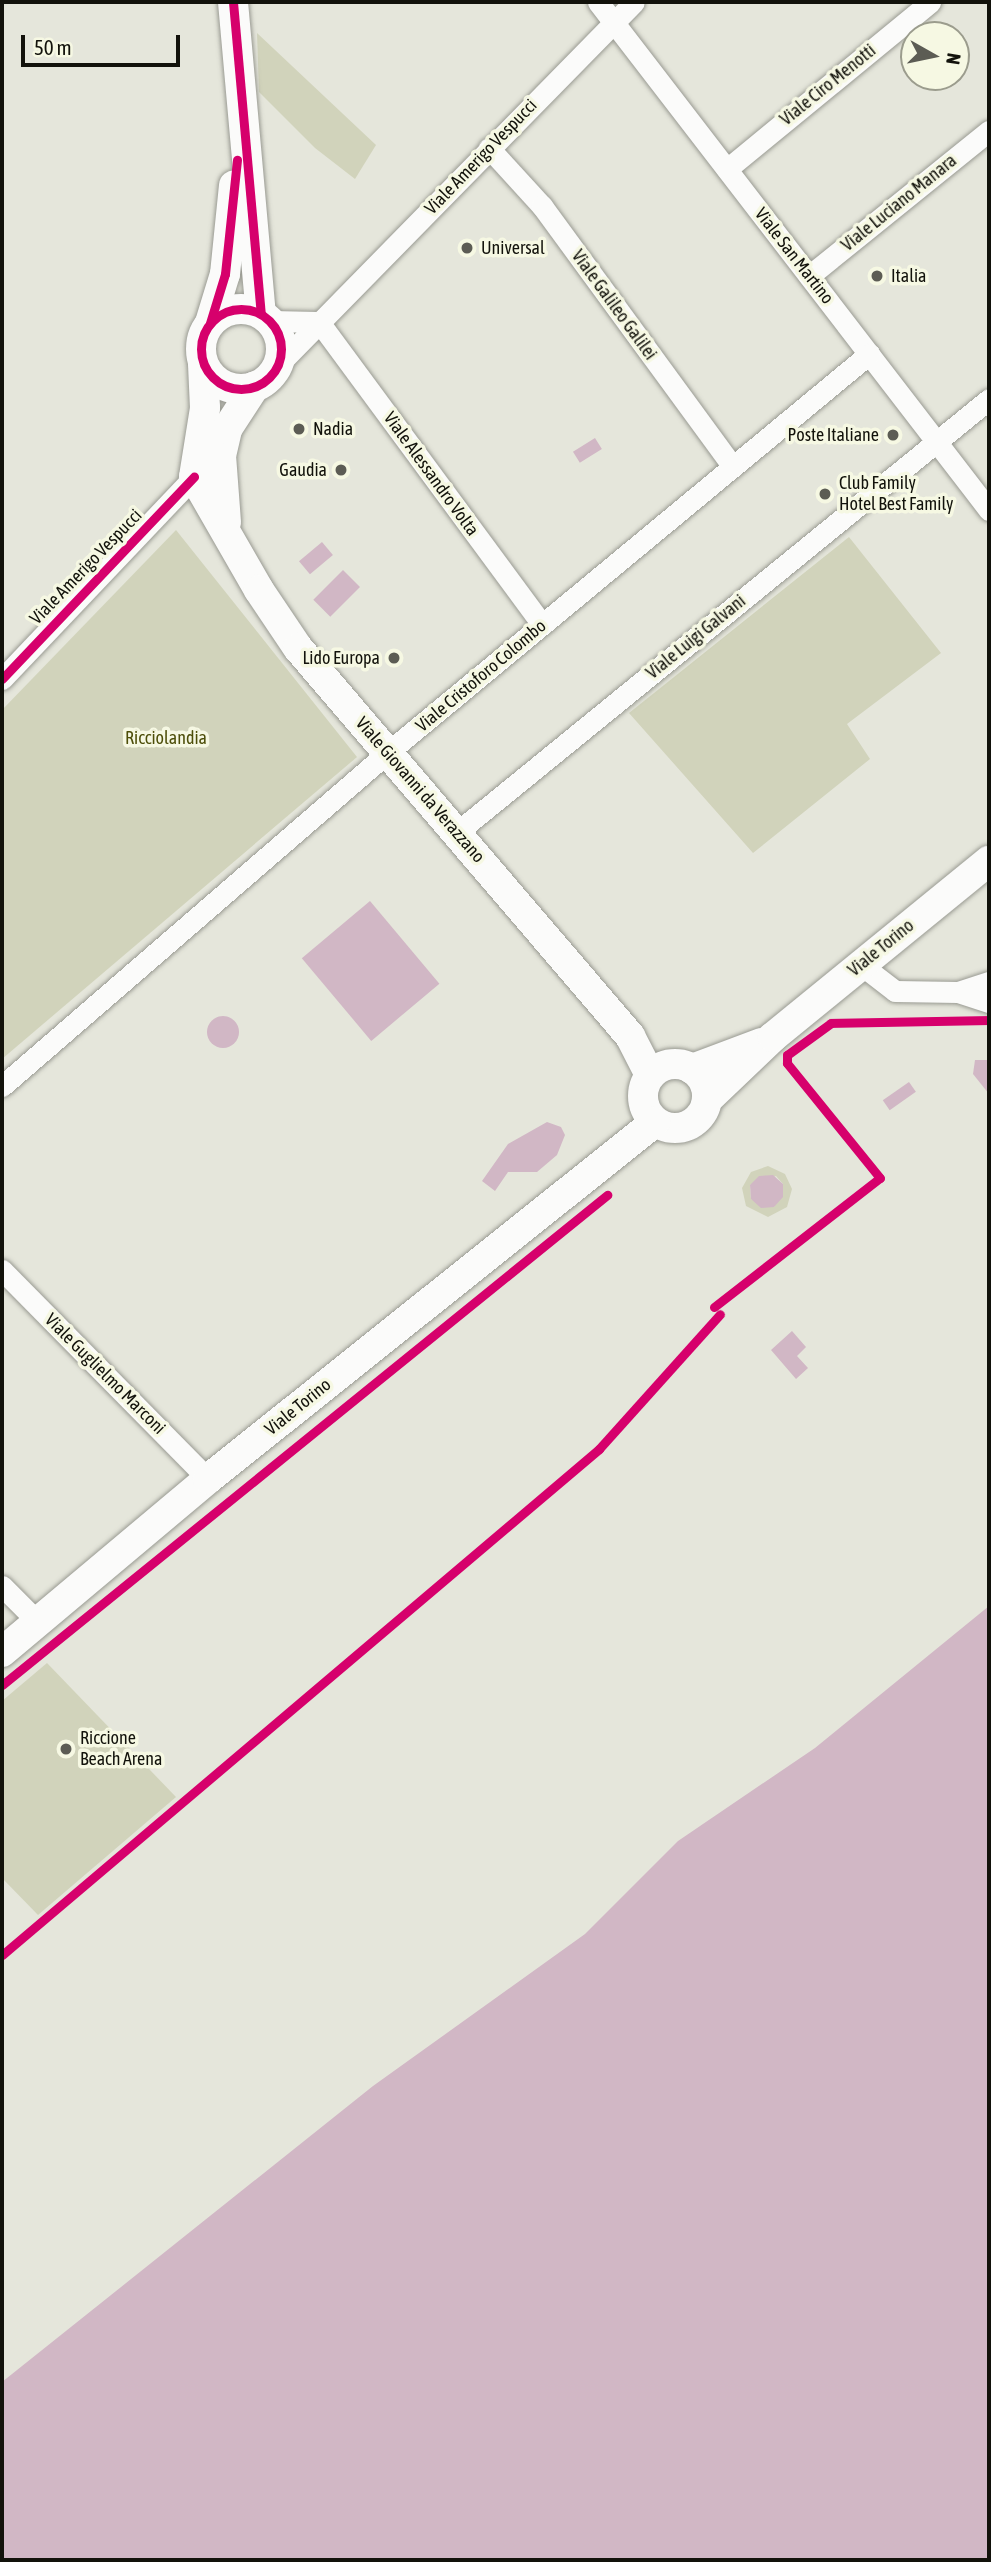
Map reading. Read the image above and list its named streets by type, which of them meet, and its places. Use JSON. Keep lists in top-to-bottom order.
{
  "streets": {
    "street": [
      "Viale Ciro Menotti",
      "Viale Amerigo Vespucci",
      "Viale Luciano Manara",
      "Viale San Martino",
      "Viale Galileo Galilei",
      "Viale Alessandro Volta",
      "Viale Luigi Galvani",
      "Viale Cristoforo Colombo",
      "Viale Giovanni da Verazzano",
      "Viale Torino",
      "Viale Guglielmo Marconi"
    ]
  },
  "crossings": [
    ["Viale Ciro Menotti", "Viale San Martino"],
    ["Viale Amerigo Vespucci", "Viale San Martino"],
    ["Viale Amerigo Vespucci", "Viale Galileo Galilei"],
    ["Viale Amerigo Vespucci", "Viale Alessandro Volta"],
    ["Viale Amerigo Vespucci", "Viale Giovanni da Verazzano"],
    ["Viale Luciano Manara", "Viale San Martino"],
    ["Viale San Martino", "Viale Luigi Galvani"],
    ["Viale San Martino", "Viale Cristoforo Colombo"],
    ["Viale Galileo Galilei", "Viale Cristoforo Colombo"],
    ["Viale Alessandro Volta", "Viale Cristoforo Colombo"],
    ["Viale Luigi Galvani", "Viale Giovanni da Verazzano"],
    ["Viale Cristoforo Colombo", "Viale Giovanni da Verazzano"],
    ["Viale Giovanni da Verazzano", "Viale Torino"],
    ["Viale Torino", "Viale Guglielmo Marconi"]
  ],
  "parks": ["Ricciolandia"],
  "places": [
    "Universal",
    "Italia",
    "Nadia",
    "Poste Italiane",
    "Gaudia",
    "Club Family Hotel Best Family",
    "Lido Europa",
    "Riccione Beach Arena"
  ],
  "scale_bar": "50 m",
  "north": "right"
}
